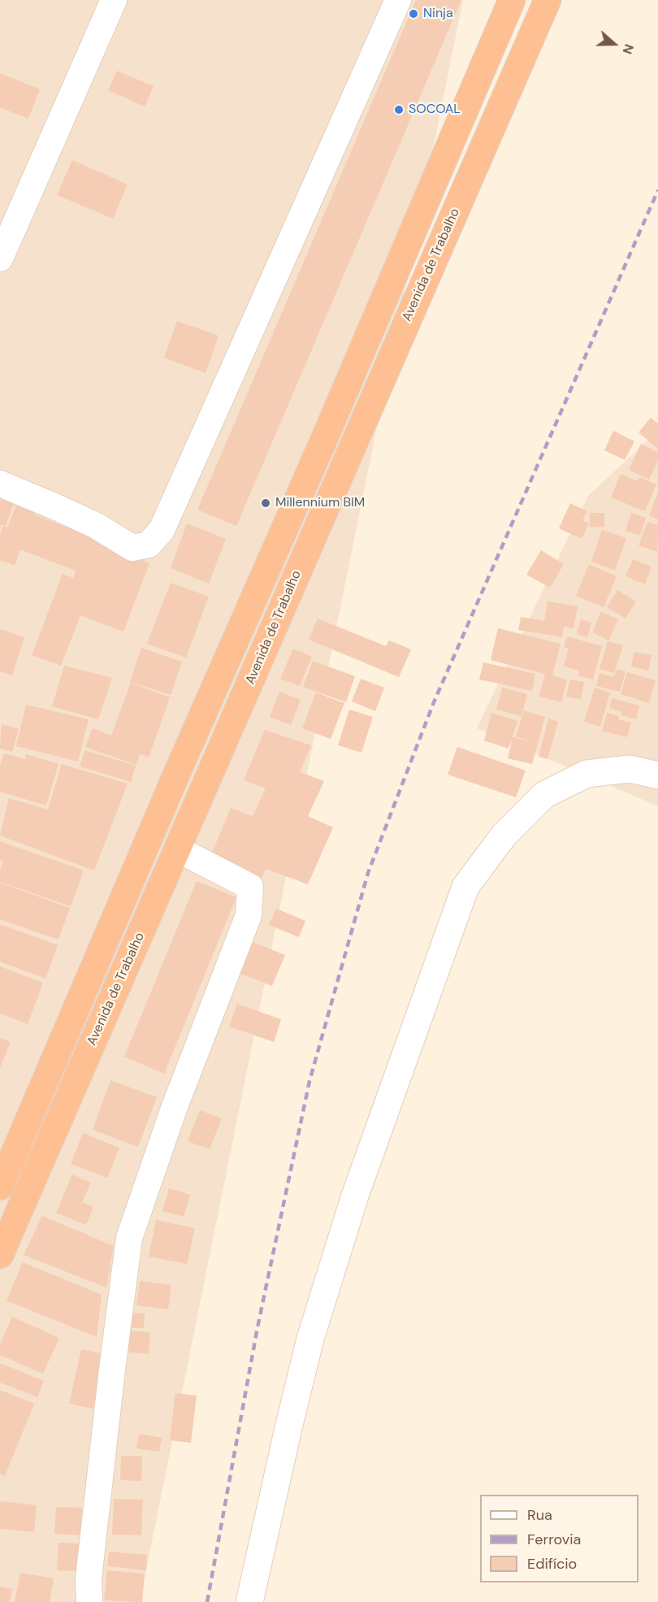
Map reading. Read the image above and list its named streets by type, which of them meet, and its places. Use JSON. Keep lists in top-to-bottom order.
{
  "streets": {
    "highway": ["Avenida de Trabalho"]
  },
  "places": ["Ninja", "SOCOAL", "Millennium BIM"],
  "legend": ["Rua", "Ferrovia", "Edifício"],
  "north": "right"
}
